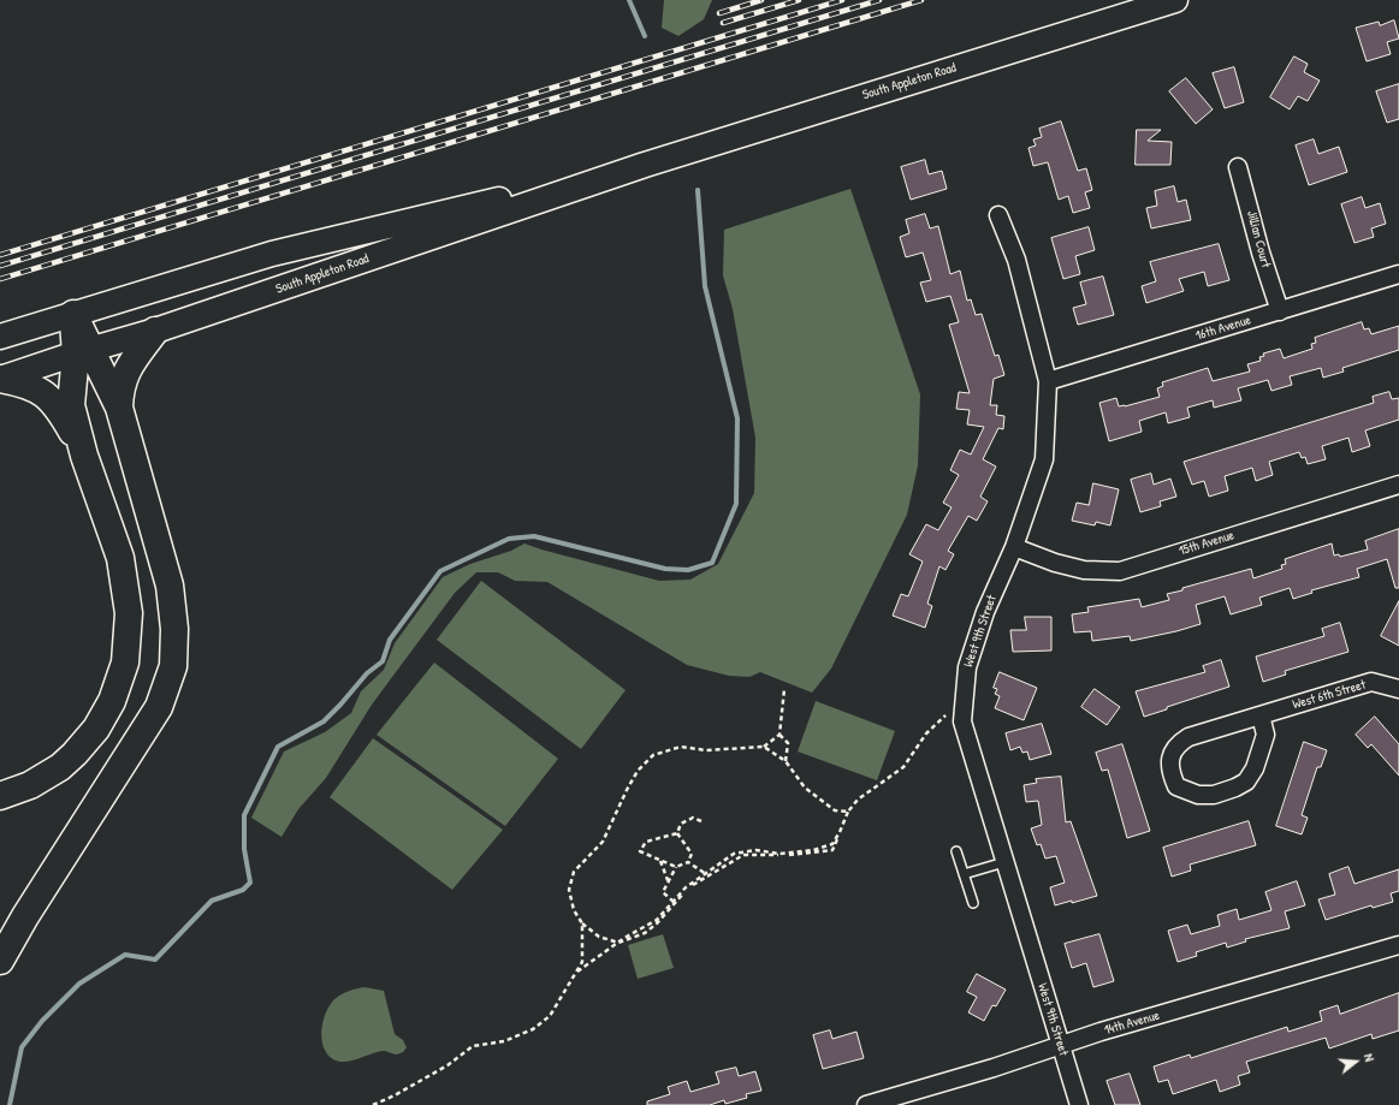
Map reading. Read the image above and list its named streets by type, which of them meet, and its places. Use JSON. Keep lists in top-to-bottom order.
{
  "streets": {
    "main road": ["South Appleton Road"],
    "street": [
      "Jillian Court",
      "16th Avenue",
      "15th Avenue",
      "West 9th Street",
      "West 6th Street",
      "14th Avenue"
    ]
  },
  "crossings": [
    ["Jillian Court", "16th Avenue"],
    ["16th Avenue", "West 9th Street"],
    ["15th Avenue", "West 9th Street"],
    ["West 9th Street", "14th Avenue"]
  ],
  "north": "right"
}
